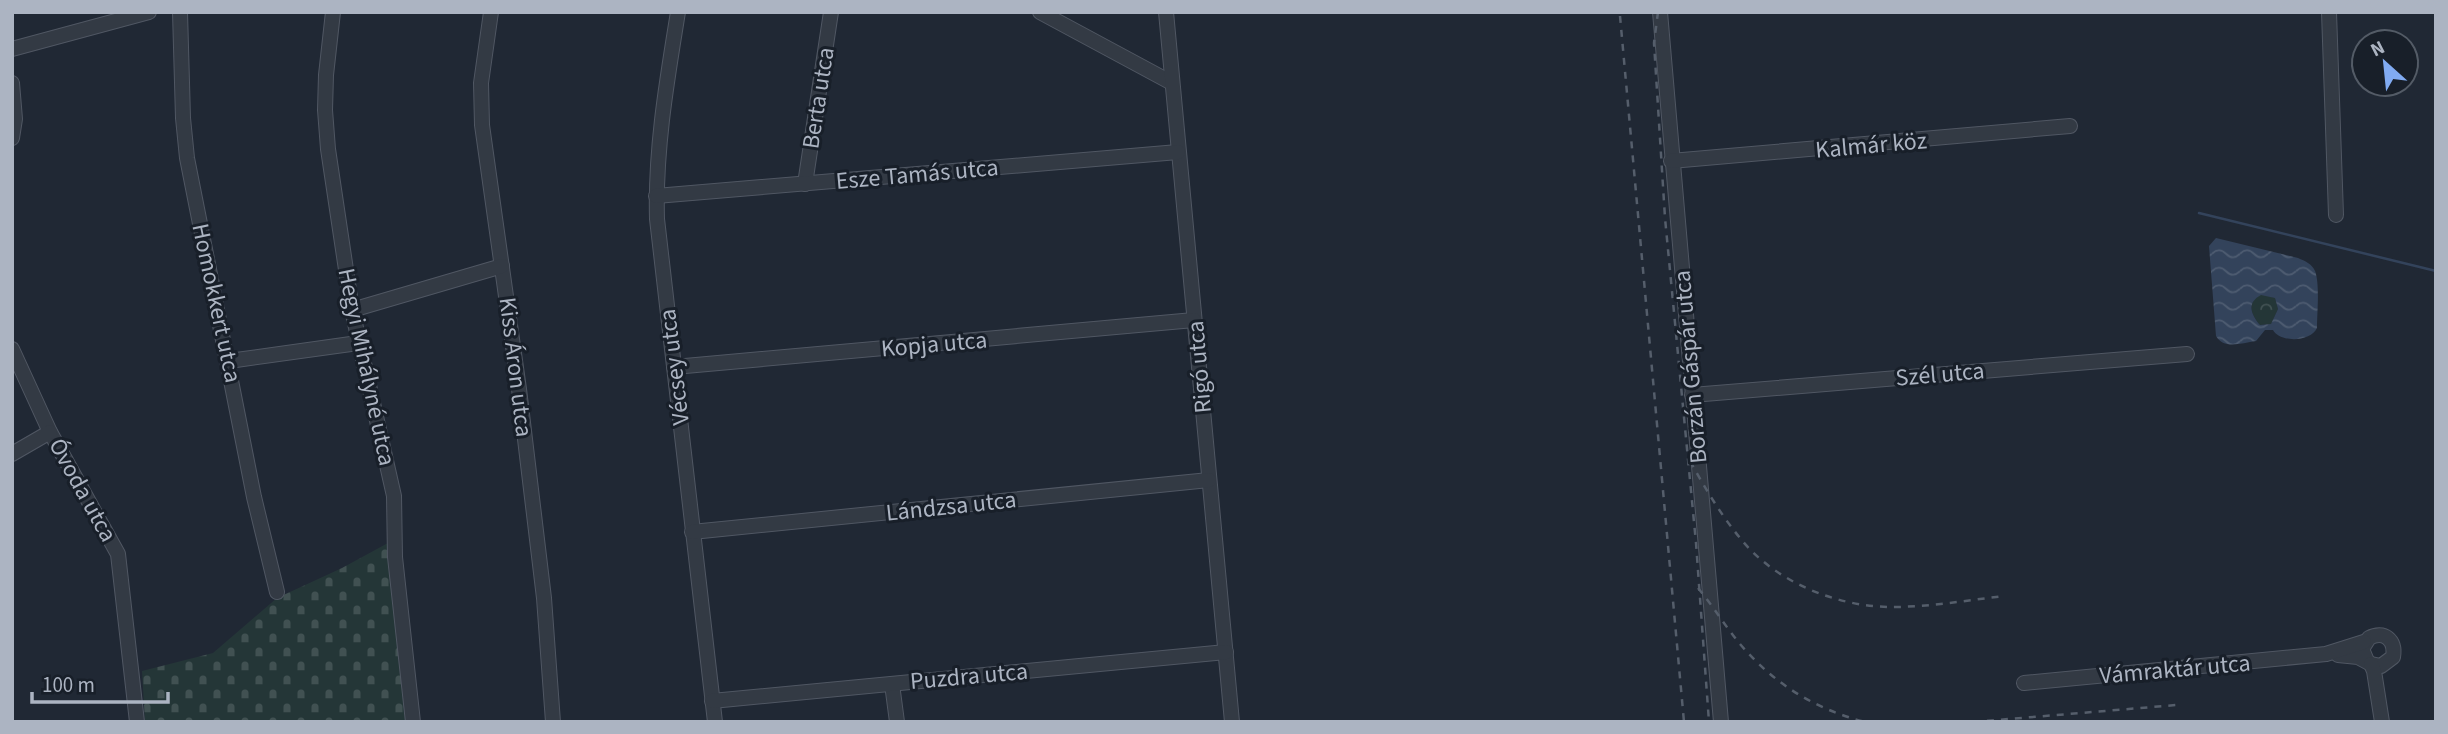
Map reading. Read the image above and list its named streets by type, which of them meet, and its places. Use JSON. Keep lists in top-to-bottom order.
{
  "streets": {
    "street": [
      "Berta utca",
      "Kalmár köz",
      "Esze Tamás utca",
      "Homokkert utca",
      "Kopja utca",
      "Hegyi Mihályné utca",
      "Kiss Áron utca",
      "Vécsey utca",
      "Rigó utca",
      "Borzán Gáspár utca",
      "Szél utca",
      "Óvoda utca",
      "Lándzsa utca",
      "Vámraktár utca",
      "Puzdra utca"
    ]
  },
  "crossings": [
    ["Berta utca", "Esze Tamás utca"],
    ["Kalmár köz", "Borzán Gáspár utca"],
    ["Esze Tamás utca", "Vécsey utca"],
    ["Esze Tamás utca", "Rigó utca"],
    ["Kopja utca", "Vécsey utca"],
    ["Kopja utca", "Rigó utca"],
    ["Vécsey utca", "Lándzsa utca"],
    ["Vécsey utca", "Puzdra utca"],
    ["Rigó utca", "Lándzsa utca"],
    ["Rigó utca", "Puzdra utca"],
    ["Borzán Gáspár utca", "Szél utca"]
  ],
  "scale_bar": "100 m",
  "north": "top left"
}
